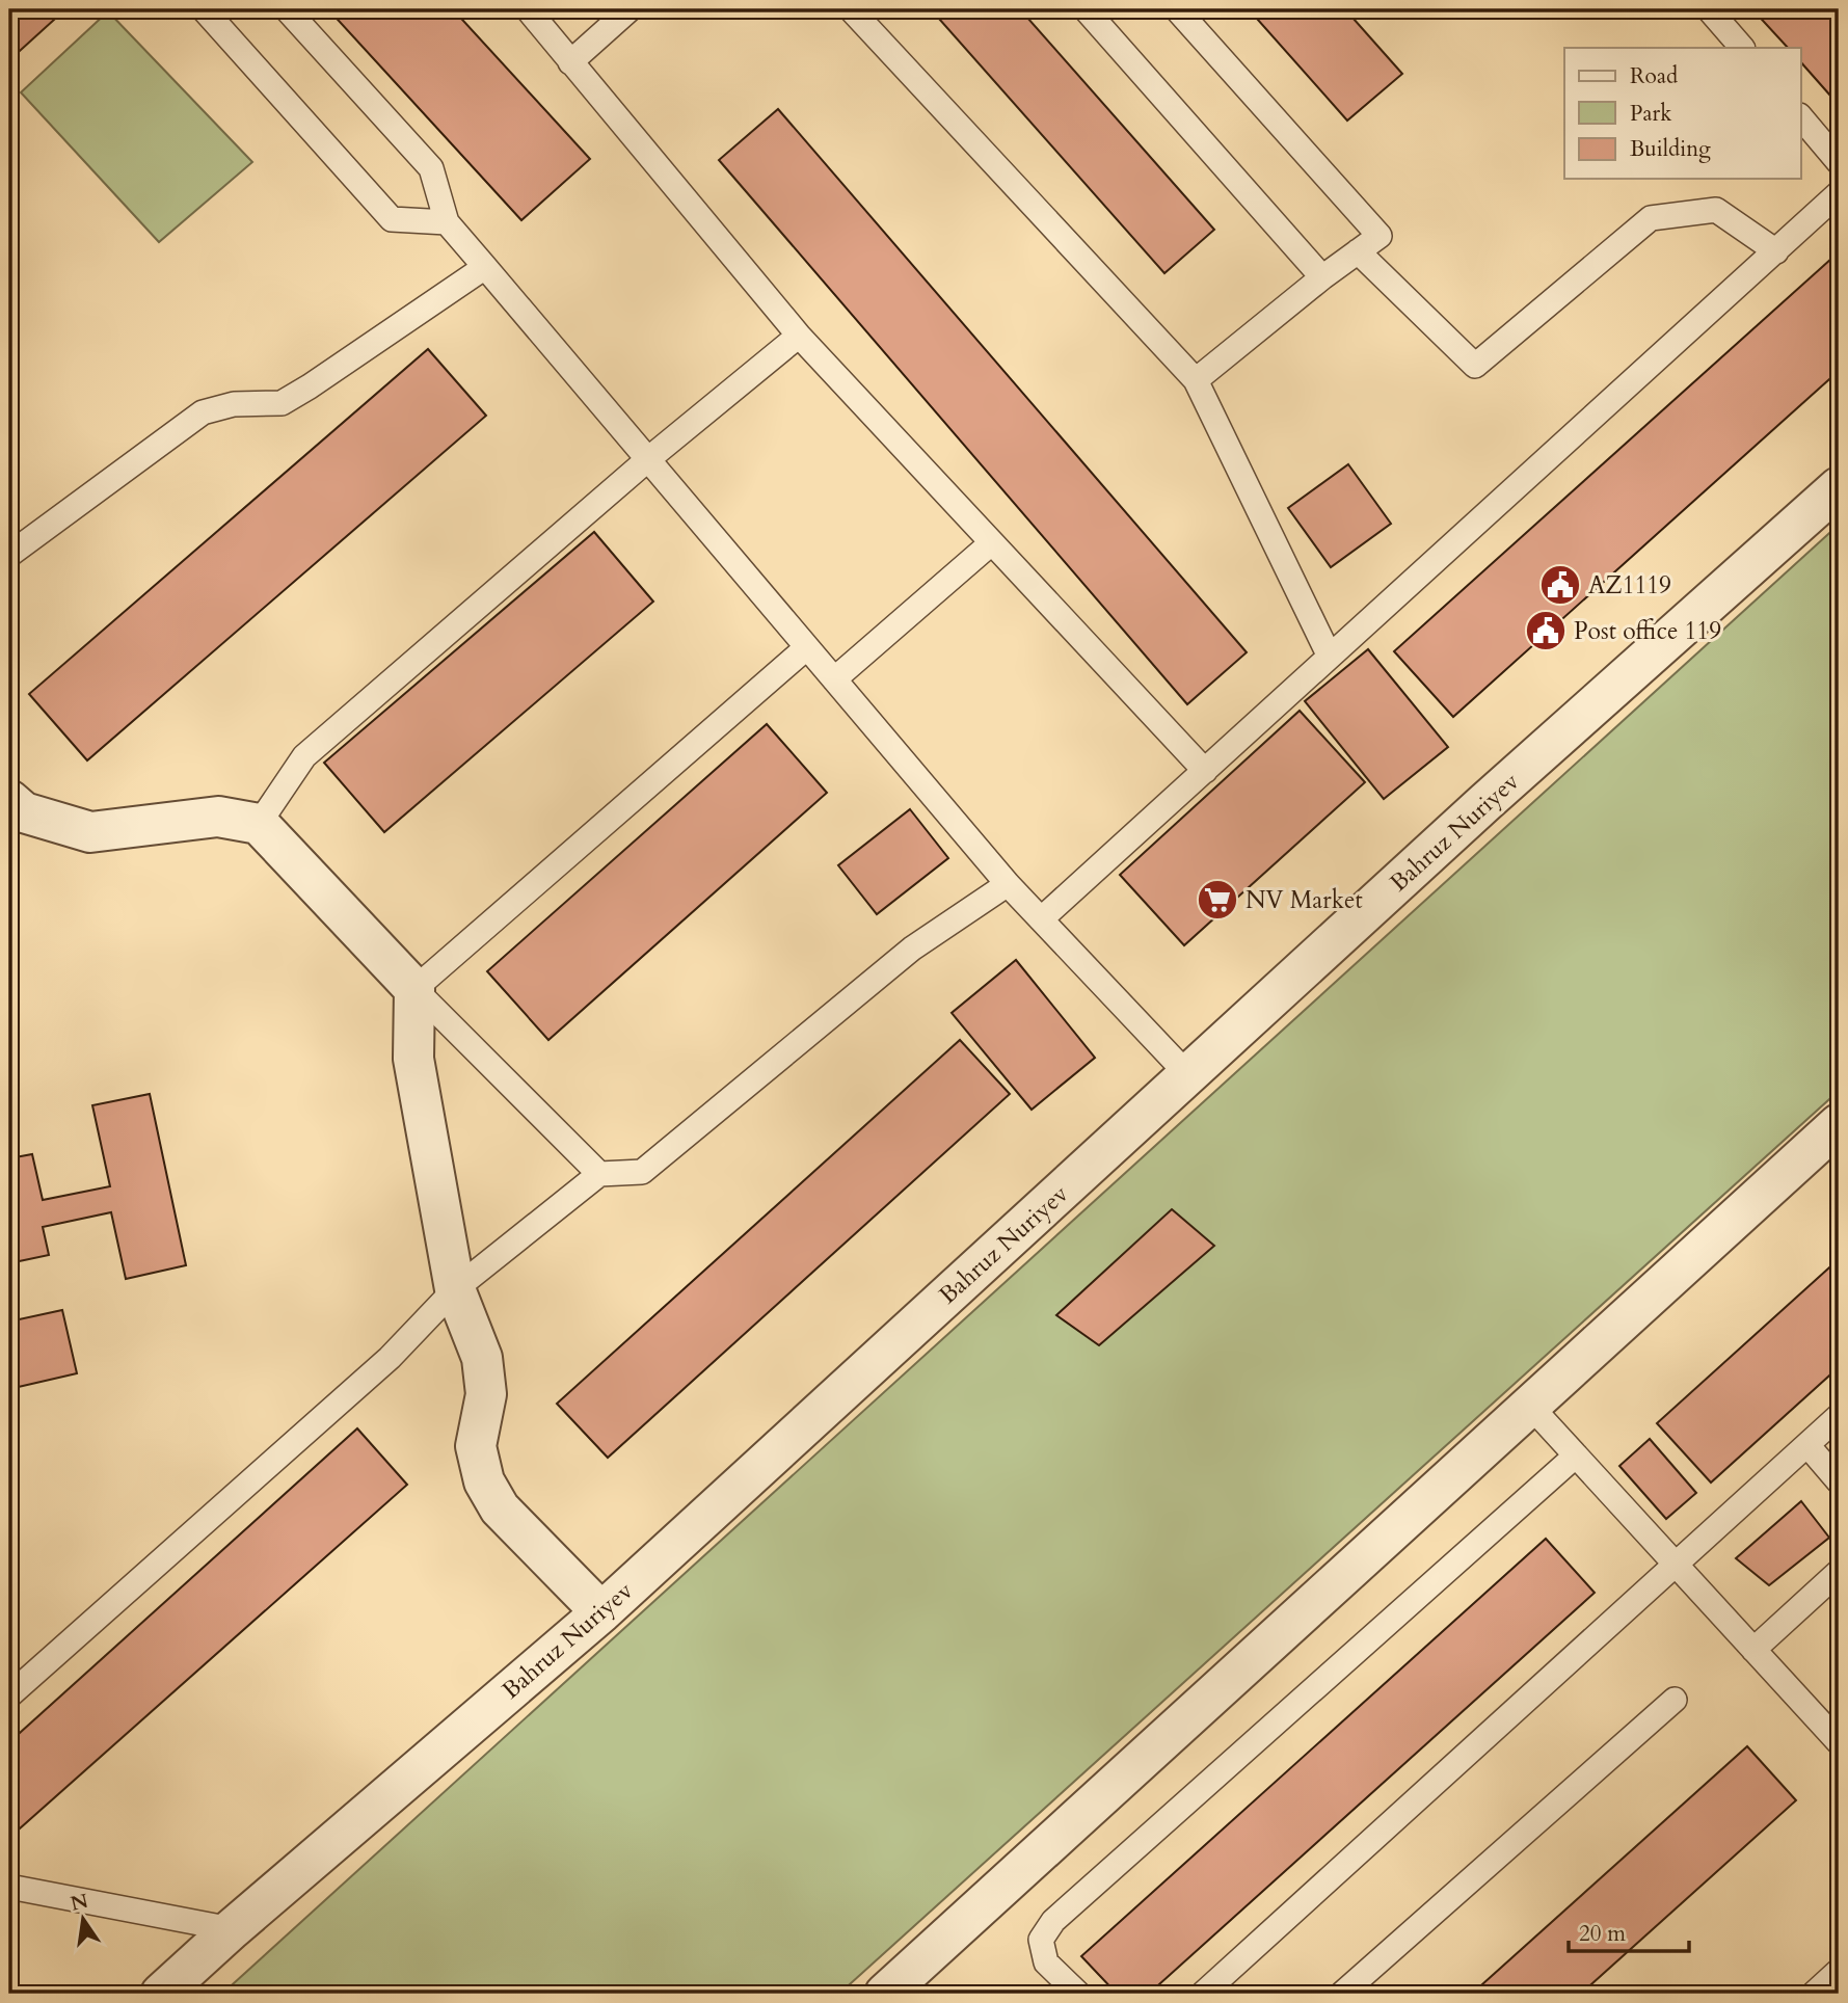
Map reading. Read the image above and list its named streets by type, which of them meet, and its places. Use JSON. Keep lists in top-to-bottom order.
{
  "streets": {
    "street": ["Bahruz Nuriyev"]
  },
  "places": {
    "public building": ["AZ1119", "Post office 119"],
    "supermarket": ["NV Market"]
  },
  "legend": ["Road", "Park", "Building"],
  "scale_bar": "20 m",
  "north": "top"
}
